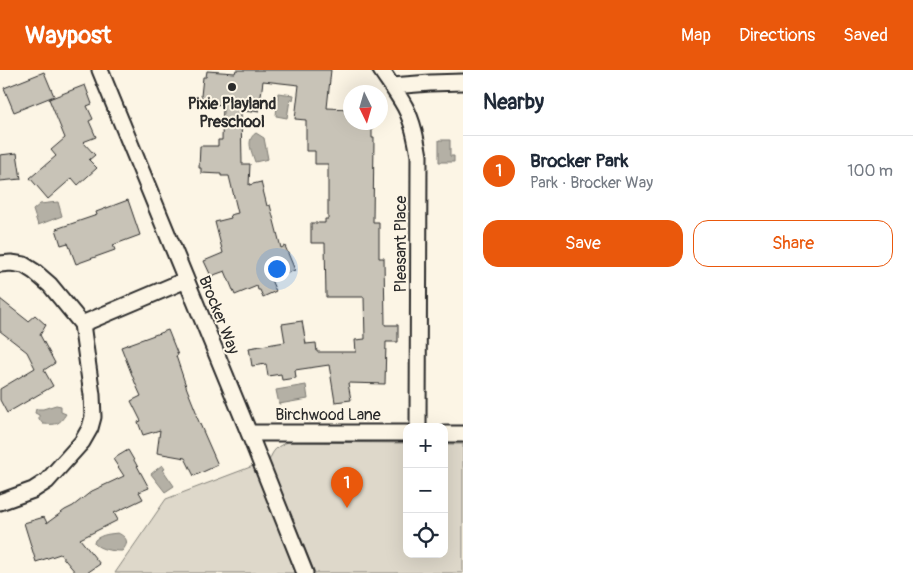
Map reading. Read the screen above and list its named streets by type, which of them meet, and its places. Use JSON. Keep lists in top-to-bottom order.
{
  "streets": {
    "street": ["Pleasant Place", "Brocker Way", "Birchwood Lane"]
  },
  "crossings": [
    ["Brocker Way", "Birchwood Lane"]
  ],
  "places": ["Pixie Playland Preschool"],
  "north": "bottom",
  "page": {
    "header": "Waypost",
    "nav": ["Map", "Directions", "Saved"],
    "heading": "Nearby",
    "list": [
      {
        "mark": "1",
        "name": "Brocker Park",
        "note": "Park · Brocker Way",
        "value": "100 m"
      }
    ],
    "buttons": ["Save", "Share"],
    "map_buttons": ["+", "−"],
    "pins": "1"
  }
}
